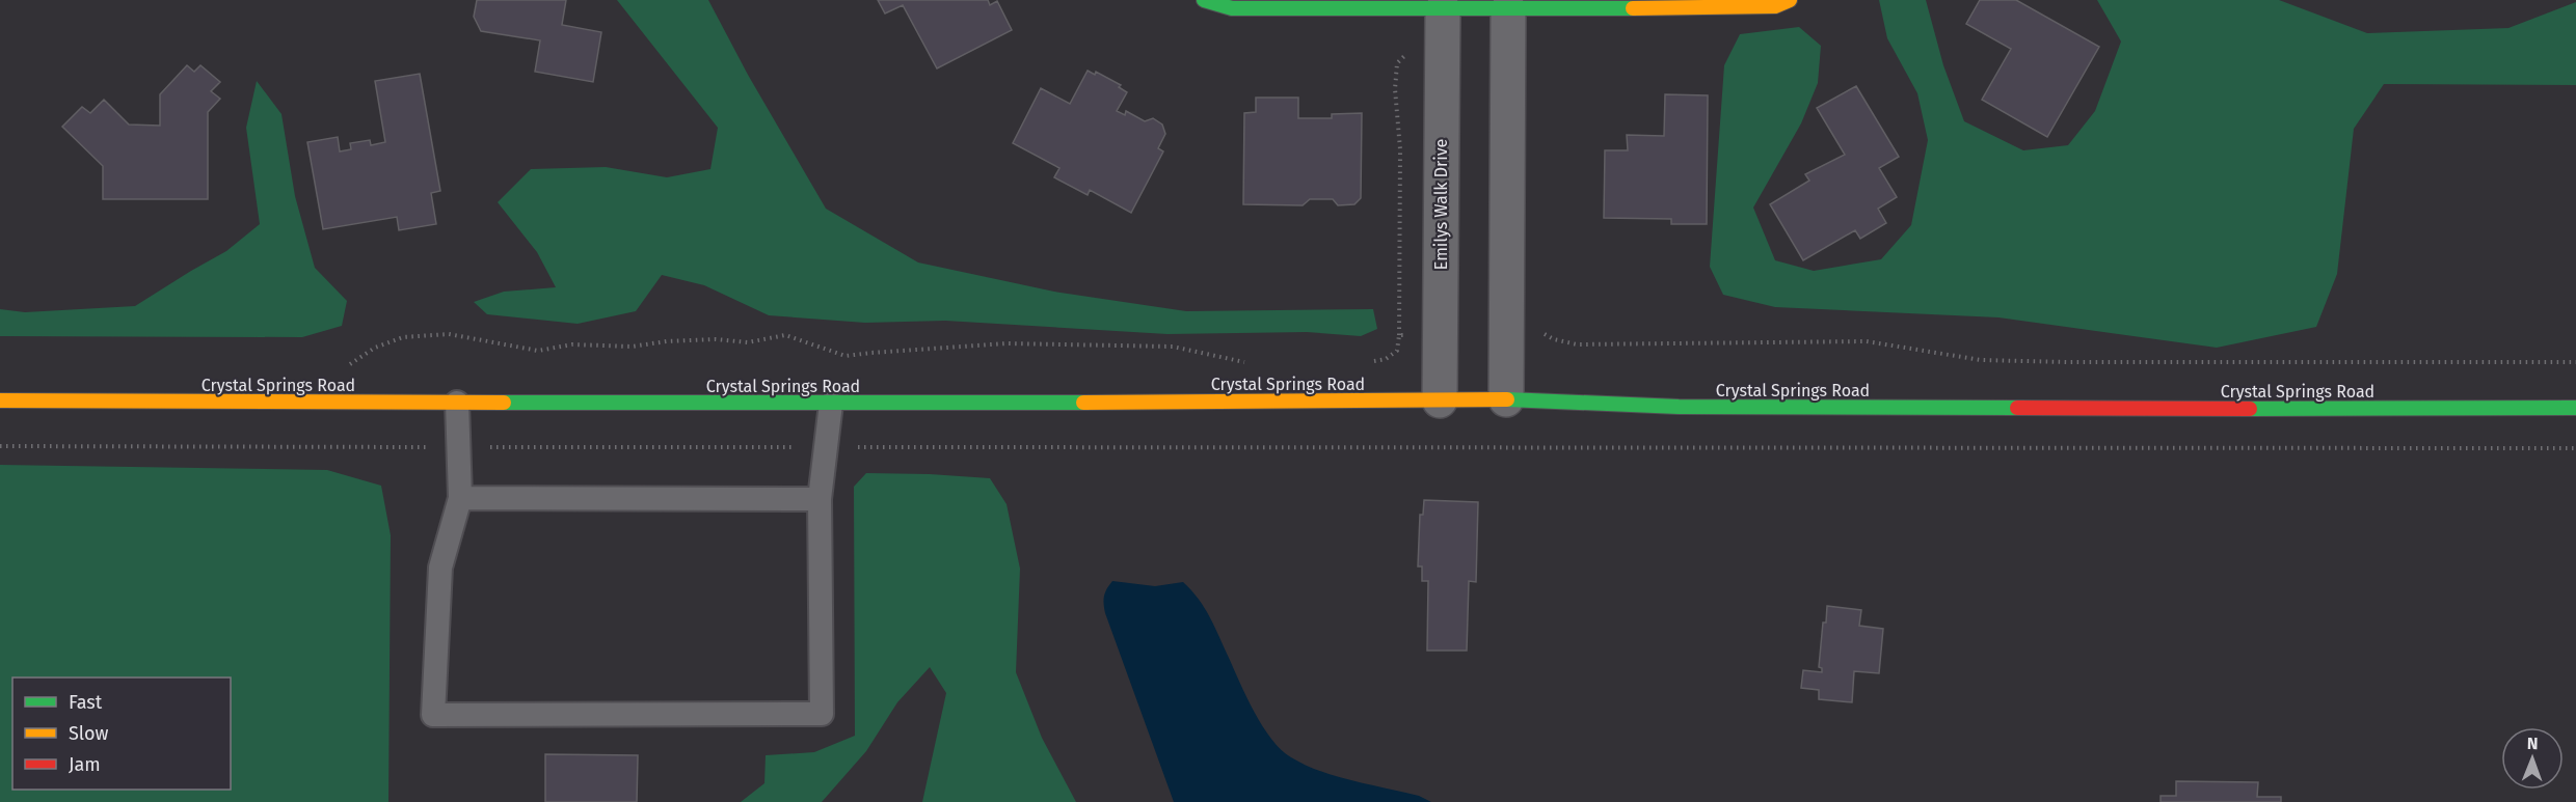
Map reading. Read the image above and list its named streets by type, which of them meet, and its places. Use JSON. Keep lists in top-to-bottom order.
{
  "streets": {
    "street": ["Emilys Walk Drive", "Crystal Springs Road"]
  },
  "crossings": [
    ["Emilys Walk Drive", "Crystal Springs Road"]
  ],
  "legend": ["Fast", "Slow", "Jam"],
  "north": "top"
}
